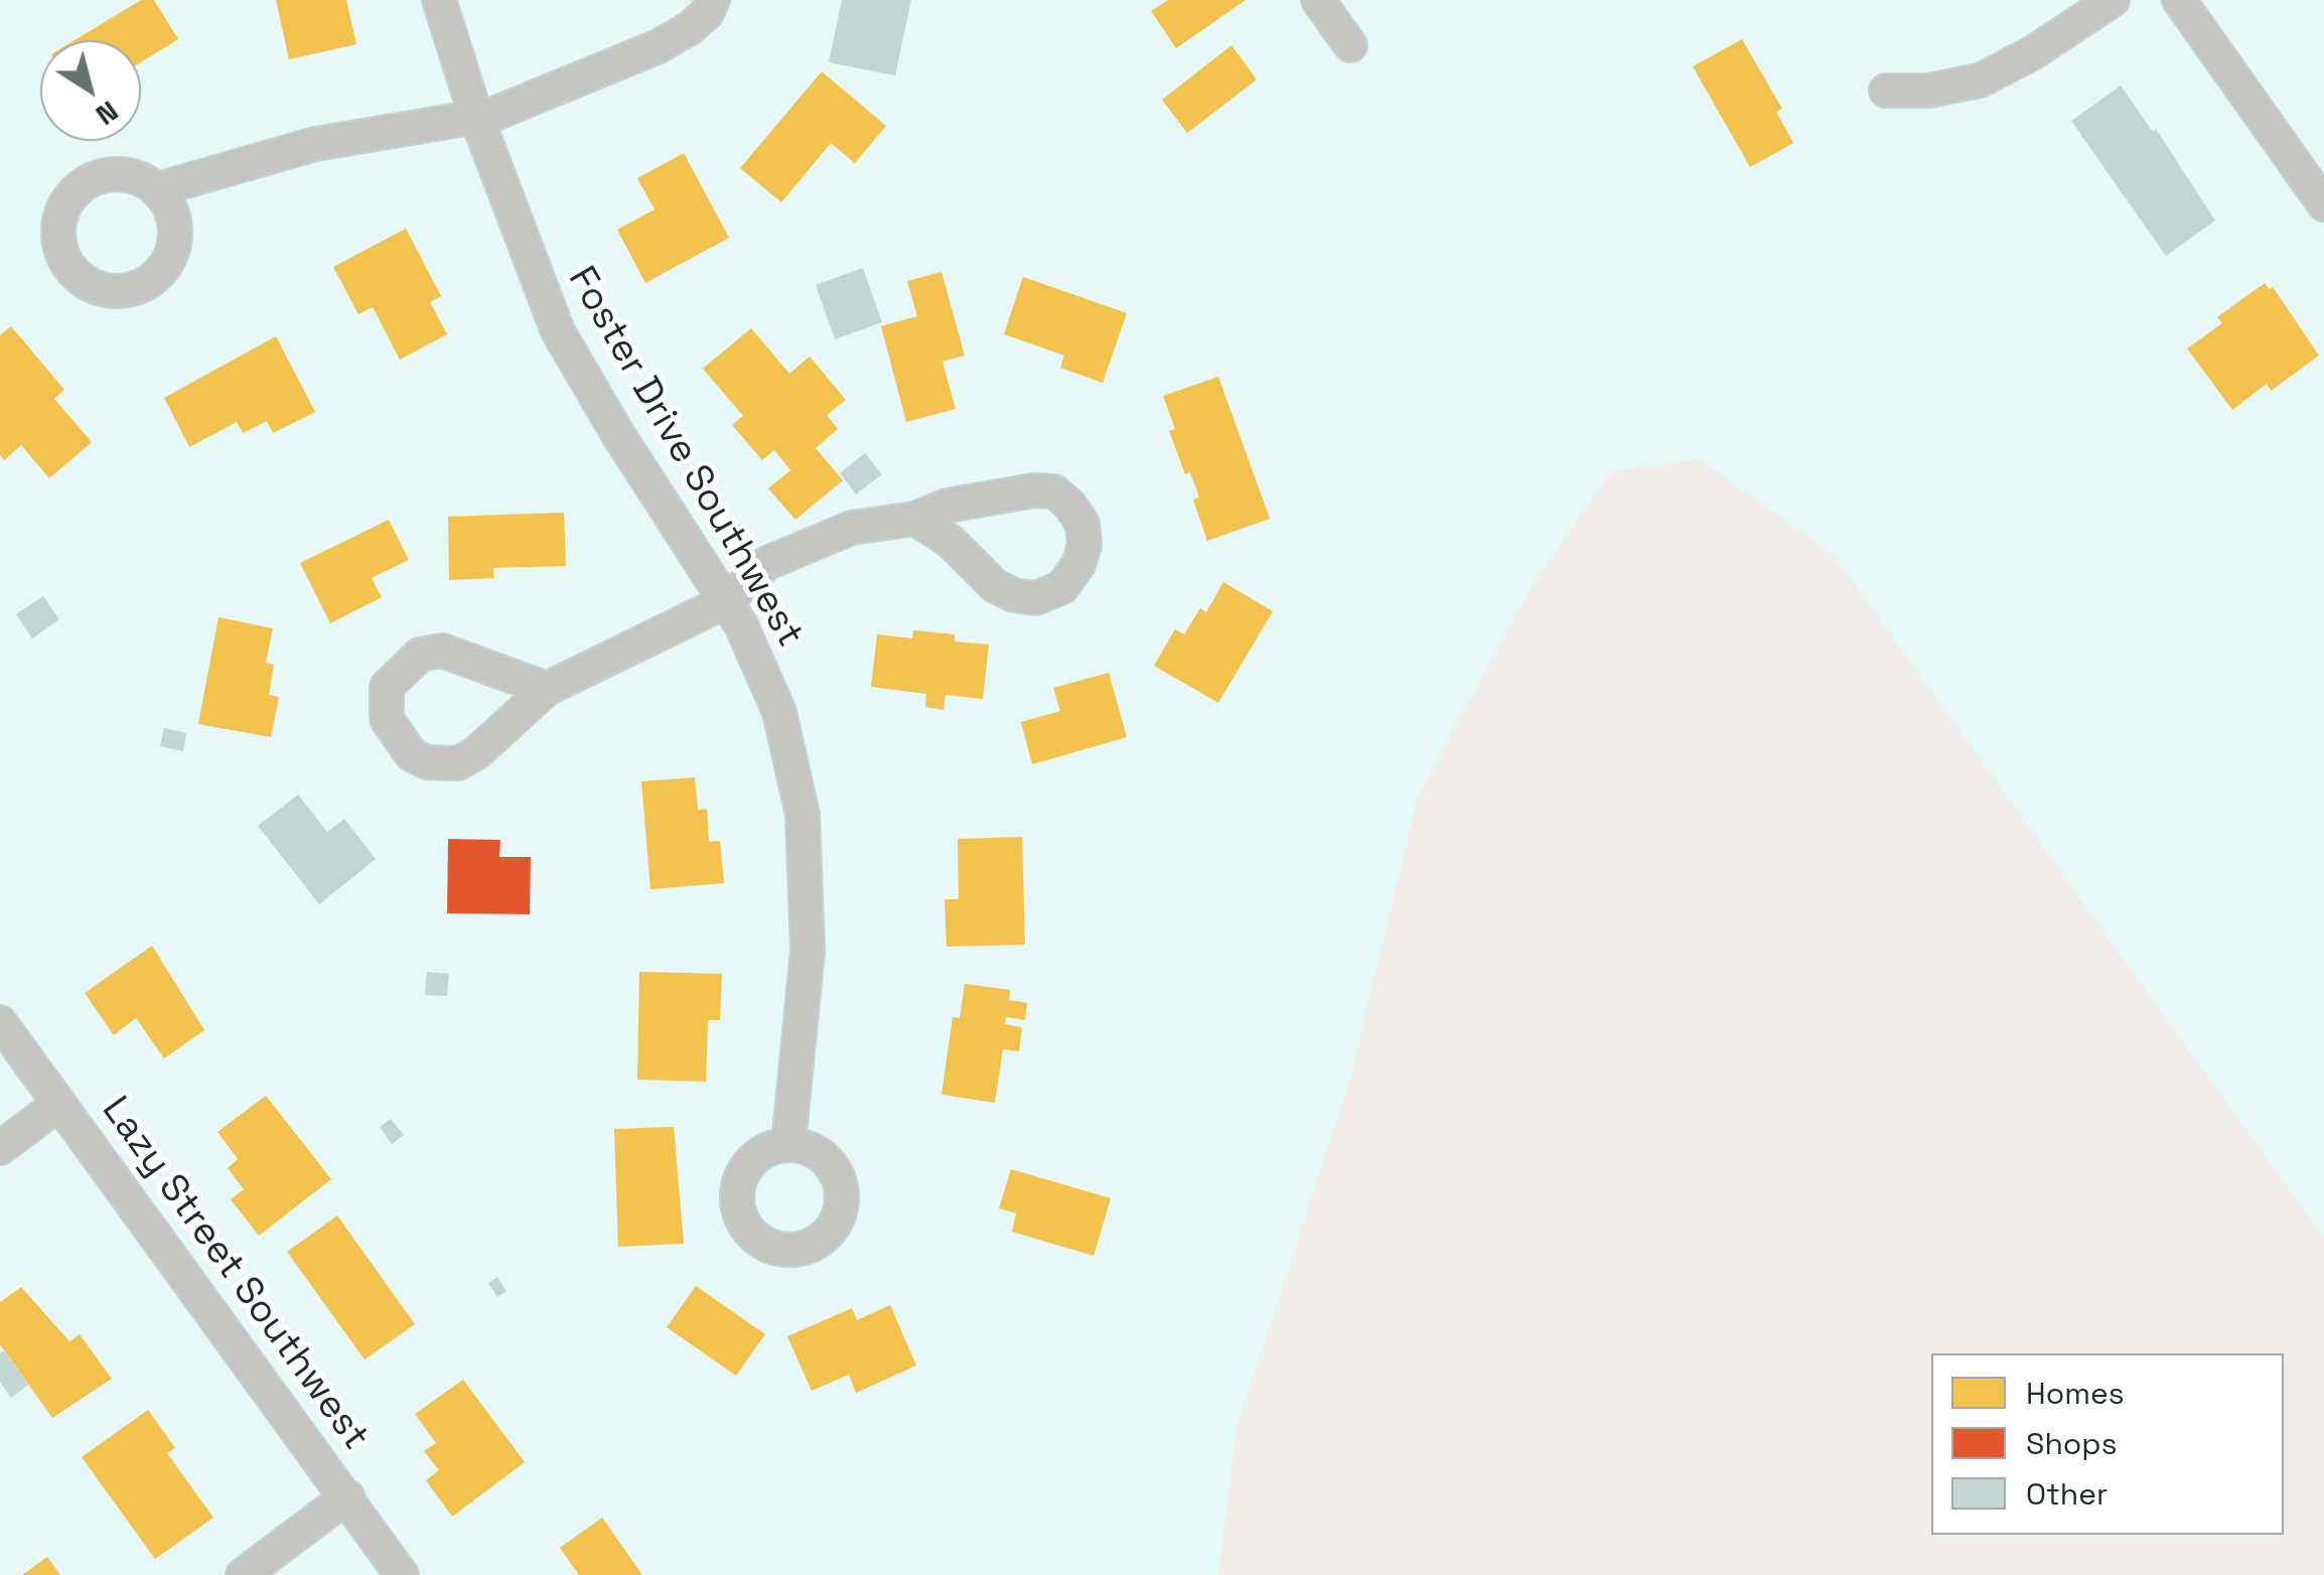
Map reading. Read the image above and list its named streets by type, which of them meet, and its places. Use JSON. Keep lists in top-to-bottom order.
{
  "streets": {
    "street": ["Foster Drive Southwest", "Lazy Street Southwest"]
  },
  "legend": ["Homes", "Shops", "Other"],
  "north": "bottom right"
}
